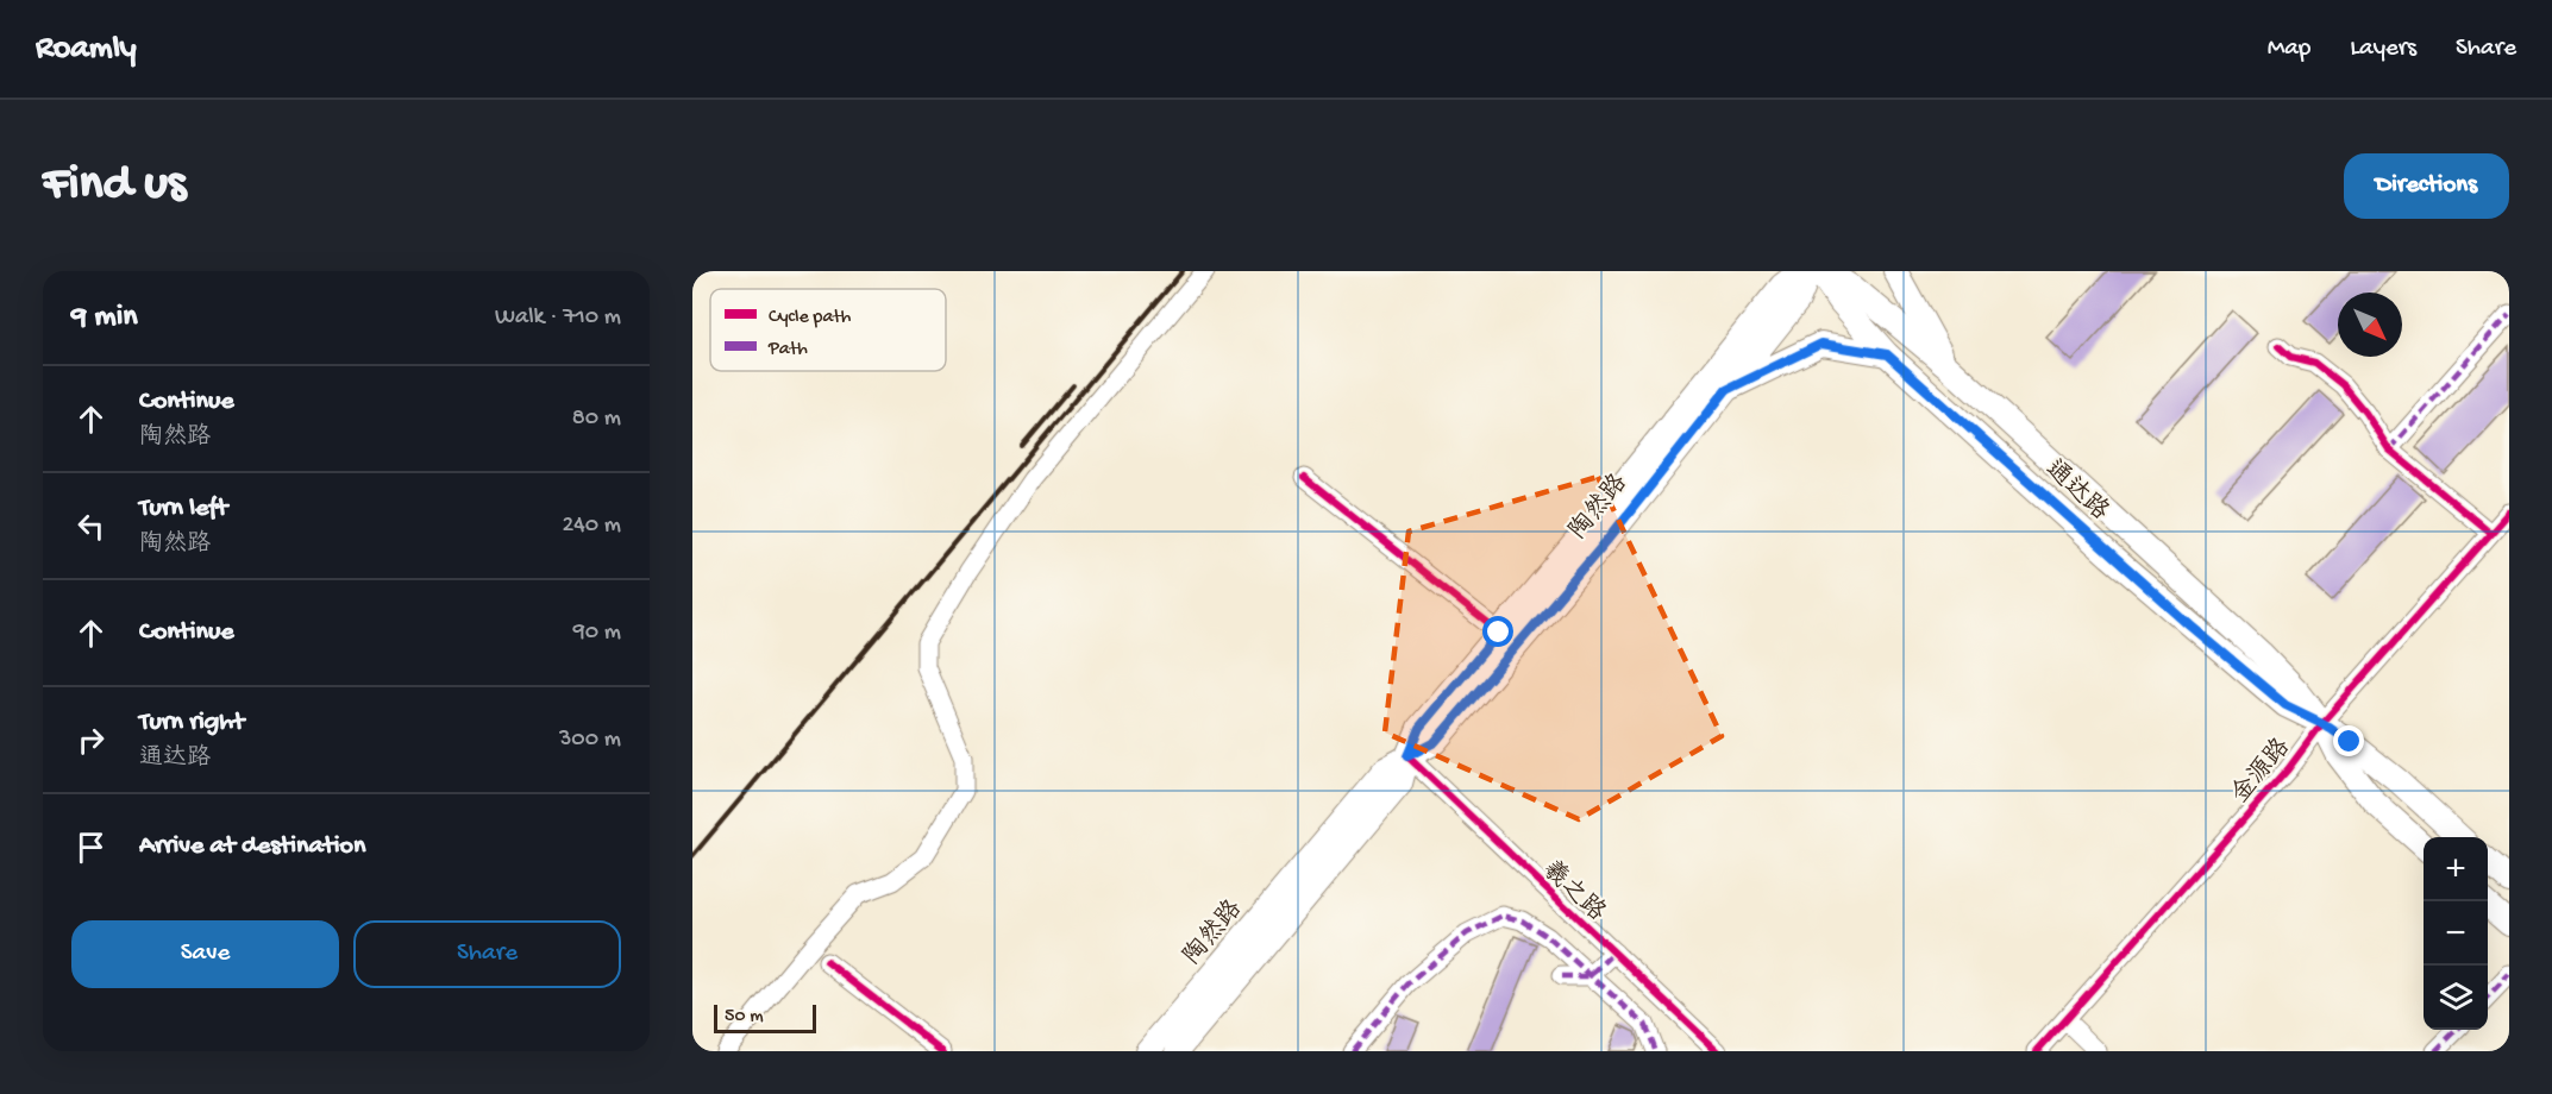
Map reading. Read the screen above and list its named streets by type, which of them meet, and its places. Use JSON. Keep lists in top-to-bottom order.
{
  "streets": {
    "main road": ["通达路", "陶然路"],
    "street": ["金源路", "羲之路"]
  },
  "crossings": [
    ["通达路", "金源路"],
    ["陶然路", "羲之路"]
  ],
  "legend": ["Cycle path", "Path"],
  "scale_bar": "50 m",
  "north": "bottom right",
  "page": {
    "header": "Roamly",
    "nav": ["Map", "Layers", "Share"],
    "buttons": [
      "Directions",
      ["Save", "Share"]
    ],
    "title": "Find us",
    "heading": ["9 min", "Walk · 710 m"],
    "list": [
      ["Continue", "陶然路", "80 m"],
      ["Turn left", "陶然路", "240 m"],
      ["Continue", "90 m"],
      ["Turn right", "通达路", "300 m"],
      "Arrive at destination"
    ],
    "map_buttons": ["+", "−"],
    "scale": "50 m"
  }
}
